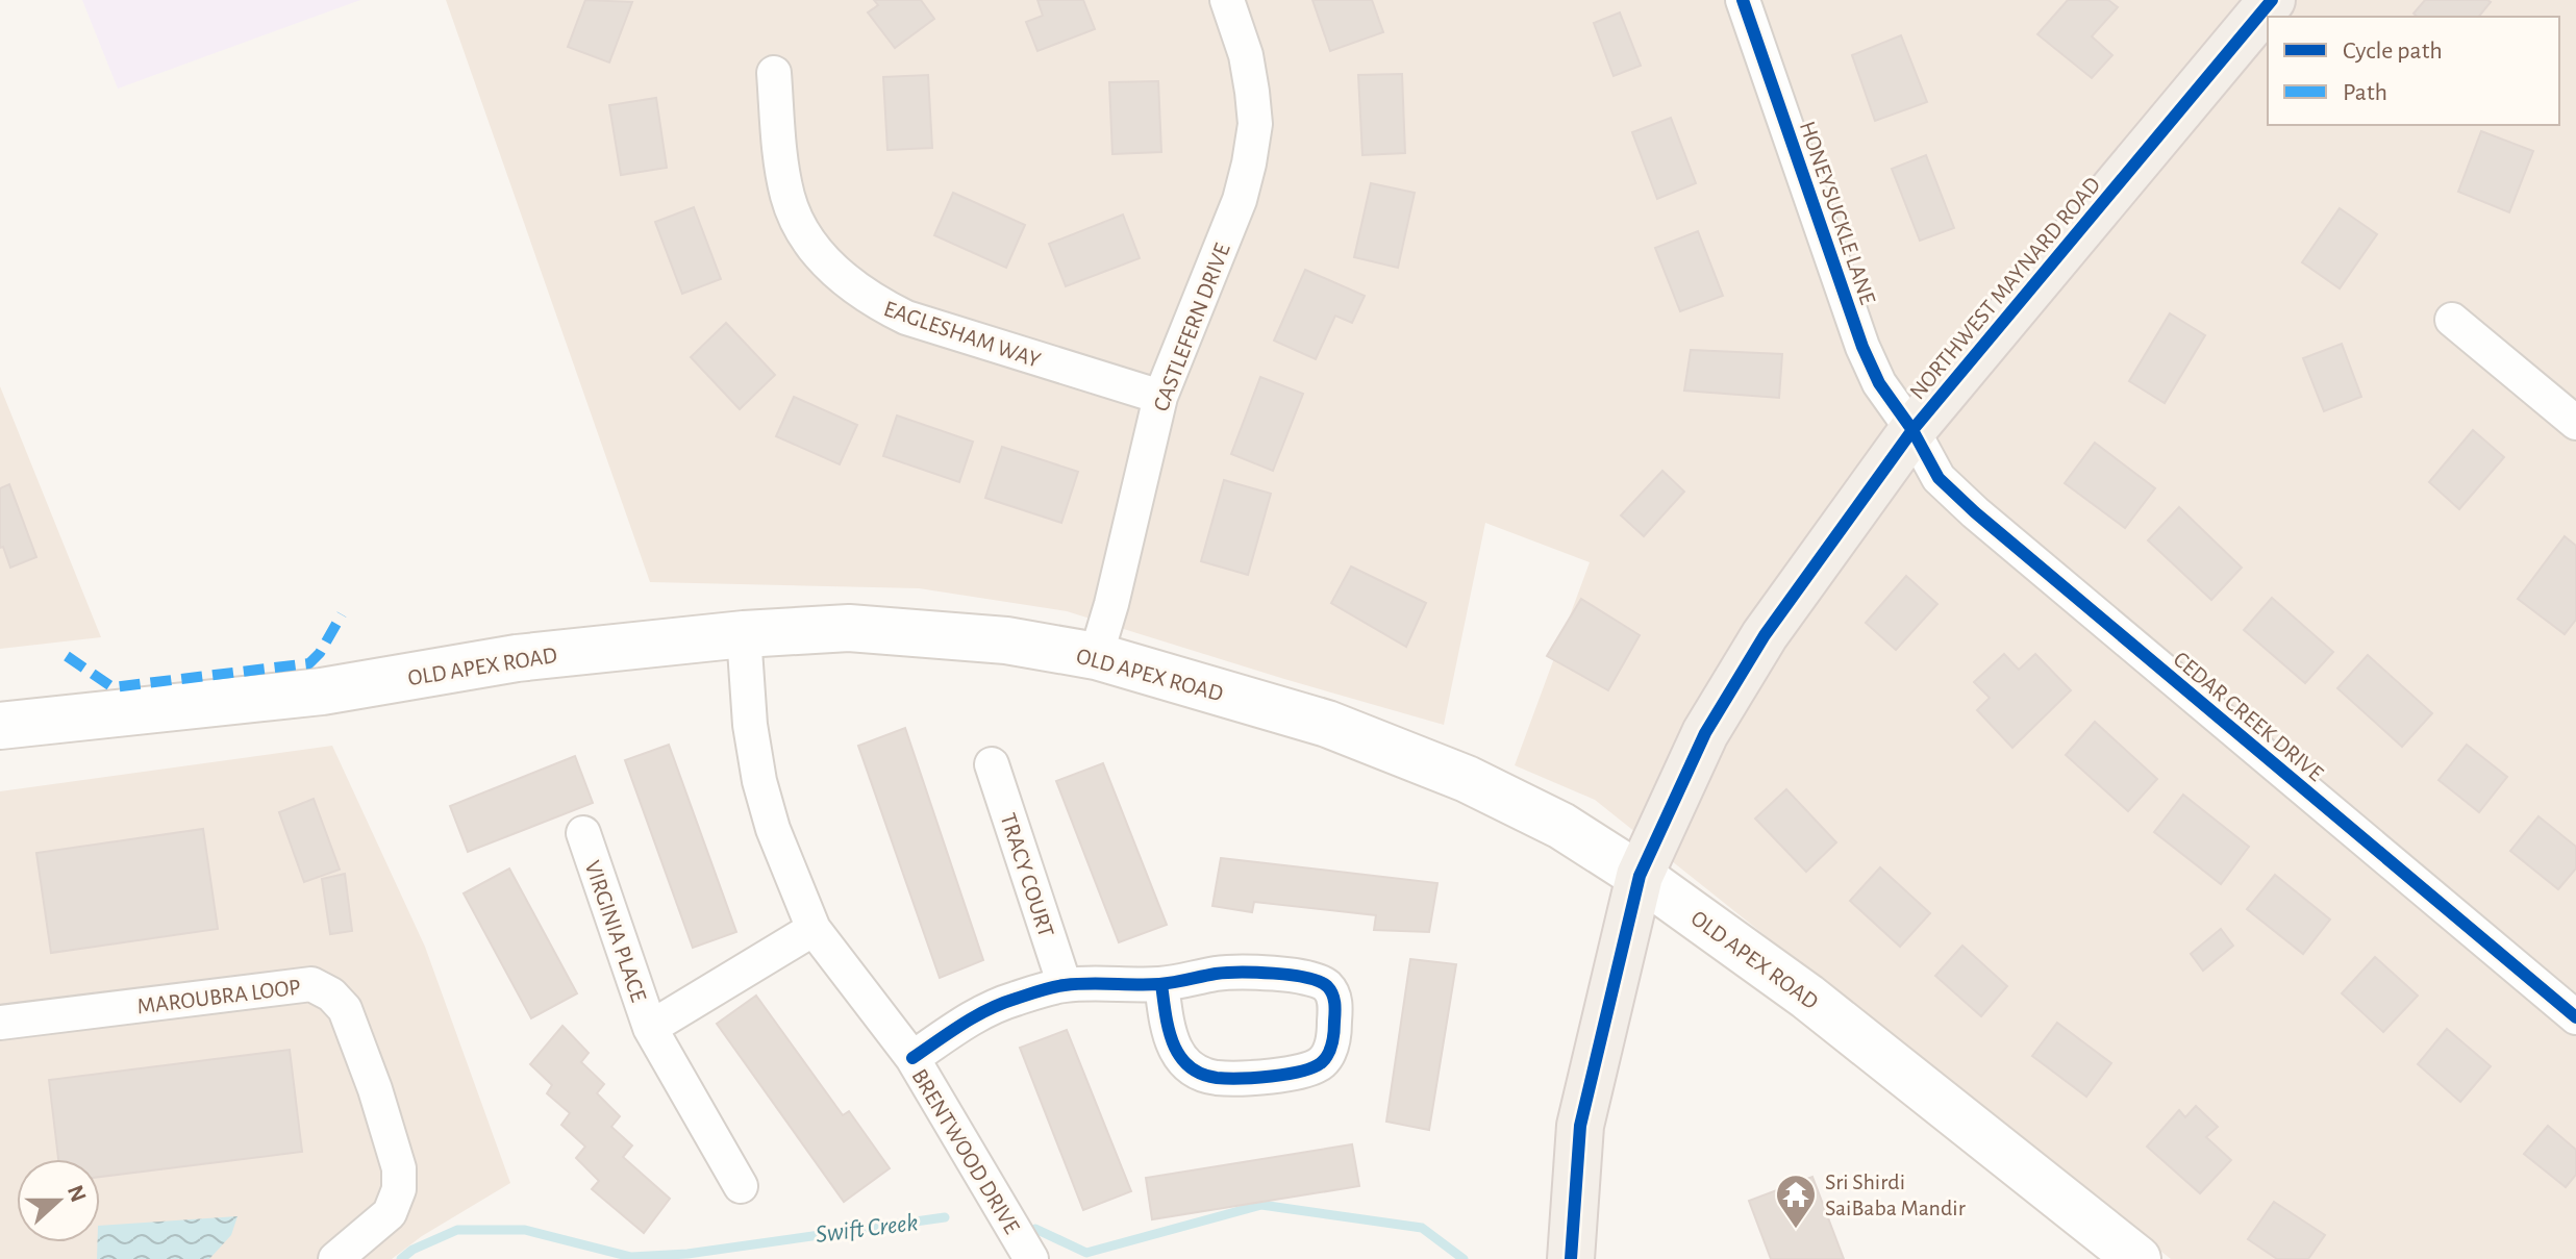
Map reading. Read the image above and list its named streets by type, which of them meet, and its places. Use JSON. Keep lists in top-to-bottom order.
{
  "streets": {
    "main road": ["NORTHWEST MAYNARD ROAD", "OLD APEX ROAD"],
    "street": [
      "HONEYSUCKLE LANE",
      "CASTLEFERN DRIVE",
      "EAGLESHAM WAY",
      "CEDAR CREEK DRIVE",
      "TRACY COURT",
      "VIRGINIA PLACE",
      "MAROUBRA LOOP",
      "BRENTWOOD DRIVE"
    ]
  },
  "crossings": [
    ["HONEYSUCKLE LANE", "NORTHWEST MAYNARD ROAD"],
    ["HONEYSUCKLE LANE", "CEDAR CREEK DRIVE"],
    ["NORTHWEST MAYNARD ROAD", "OLD APEX ROAD"],
    ["NORTHWEST MAYNARD ROAD", "CEDAR CREEK DRIVE"],
    ["CASTLEFERN DRIVE", "EAGLESHAM WAY"],
    ["CASTLEFERN DRIVE", "OLD APEX ROAD"],
    ["OLD APEX ROAD", "BRENTWOOD DRIVE"],
    ["VIRGINIA PLACE", "BRENTWOOD DRIVE"]
  ],
  "water": ["Swift Creek"],
  "places": {
    "temple": ["Sri Shirdi SaiBaba Mandir"]
  },
  "legend": ["Cycle path", "Path"],
  "north": "right"
}
